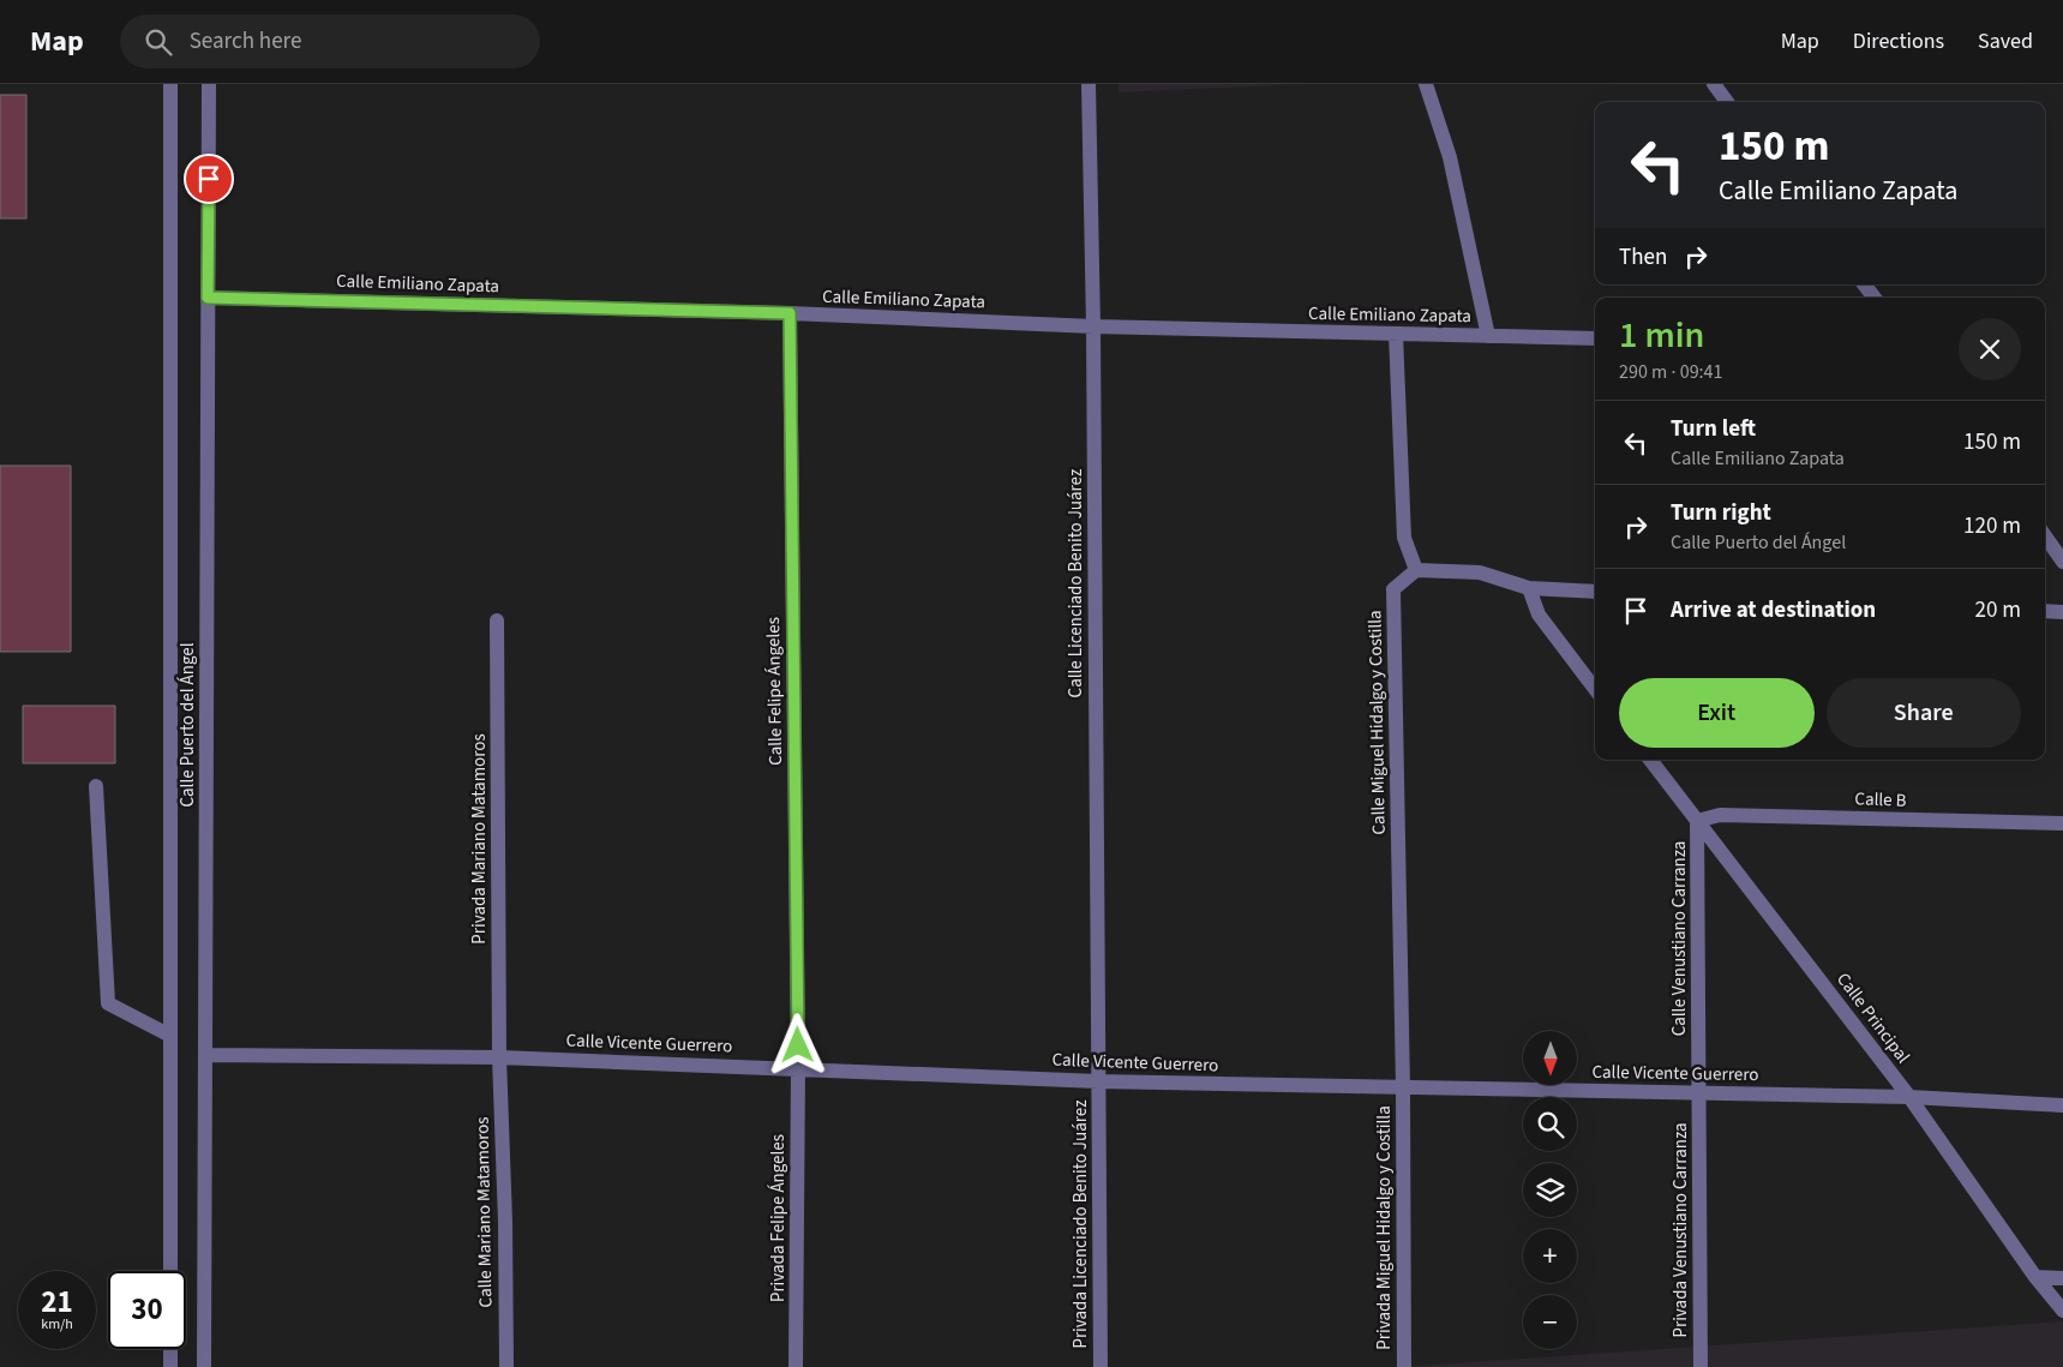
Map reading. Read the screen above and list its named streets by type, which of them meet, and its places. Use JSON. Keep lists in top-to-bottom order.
{
  "streets": {
    "street": [
      "Calle Emiliano Zapata",
      "Calle Licenciado Benito Juárez",
      "Calle Felipe Ángeles",
      "Calle Miguel Hidalgo y Costilla",
      "Calle Puerto del Ángel",
      "Calle B",
      "Privada Mariano Matamoros",
      "Calle Venustiano Carranza",
      "Calle Principal",
      "Calle Vicente Guerrero",
      "Calle Mariano Matamoros",
      "Privada Felipe Ángeles",
      "Privada Licenciado Benito Juárez",
      "Privada Miguel Hidalgo y Costilla",
      "Privada Venustiano Carranza"
    ]
  },
  "crossings": [
    ["Calle Emiliano Zapata", "Calle Licenciado Benito Juárez"],
    ["Calle Emiliano Zapata", "Calle Felipe Ángeles"],
    ["Calle Emiliano Zapata", "Calle Puerto del Ángel"],
    ["Calle Licenciado Benito Juárez", "Calle Vicente Guerrero"],
    ["Calle Licenciado Benito Juárez", "Privada Licenciado Benito Juárez"],
    ["Calle Felipe Ángeles", "Calle Vicente Guerrero"],
    ["Calle Felipe Ángeles", "Privada Felipe Ángeles"],
    ["Calle Miguel Hidalgo y Costilla", "Calle Vicente Guerrero"],
    ["Calle Miguel Hidalgo y Costilla", "Privada Miguel Hidalgo y Costilla"],
    ["Calle Puerto del Ángel", "Calle Vicente Guerrero"],
    ["Calle B", "Calle Venustiano Carranza"],
    ["Calle B", "Calle Principal"],
    ["Privada Mariano Matamoros", "Calle Vicente Guerrero"],
    ["Privada Mariano Matamoros", "Calle Mariano Matamoros"],
    ["Calle Venustiano Carranza", "Calle Principal"],
    ["Calle Venustiano Carranza", "Calle Vicente Guerrero"],
    ["Calle Venustiano Carranza", "Privada Venustiano Carranza"],
    ["Calle Principal", "Calle Vicente Guerrero"],
    ["Calle Vicente Guerrero", "Calle Mariano Matamoros"],
    ["Calle Vicente Guerrero", "Privada Felipe Ángeles"],
    ["Calle Vicente Guerrero", "Privada Licenciado Benito Juárez"],
    ["Calle Vicente Guerrero", "Privada Miguel Hidalgo y Costilla"],
    ["Calle Vicente Guerrero", "Privada Venustiano Carranza"]
  ],
  "north": "bottom",
  "page": {
    "header": "Map",
    "search": "Search here",
    "nav": ["Map", "Directions", "Saved"],
    "turn": ["150 m", "Calle Emiliano Zapata"],
    "then": "Then",
    "heading": ["1 min", "290 m · 09:41"],
    "list": [
      {
        "name": "Turn left",
        "note": "Calle Emiliano Zapata",
        "value": "150 m"
      },
      {
        "name": "Turn right",
        "note": "Calle Puerto del Ángel",
        "value": "120 m"
      },
      {
        "name": "Arrive at destination",
        "value": "20 m"
      }
    ],
    "buttons": ["Exit", "Share"],
    "map_buttons": ["+", "−"],
    "speed": "21 km/h",
    "limit": "30"
  }
}
